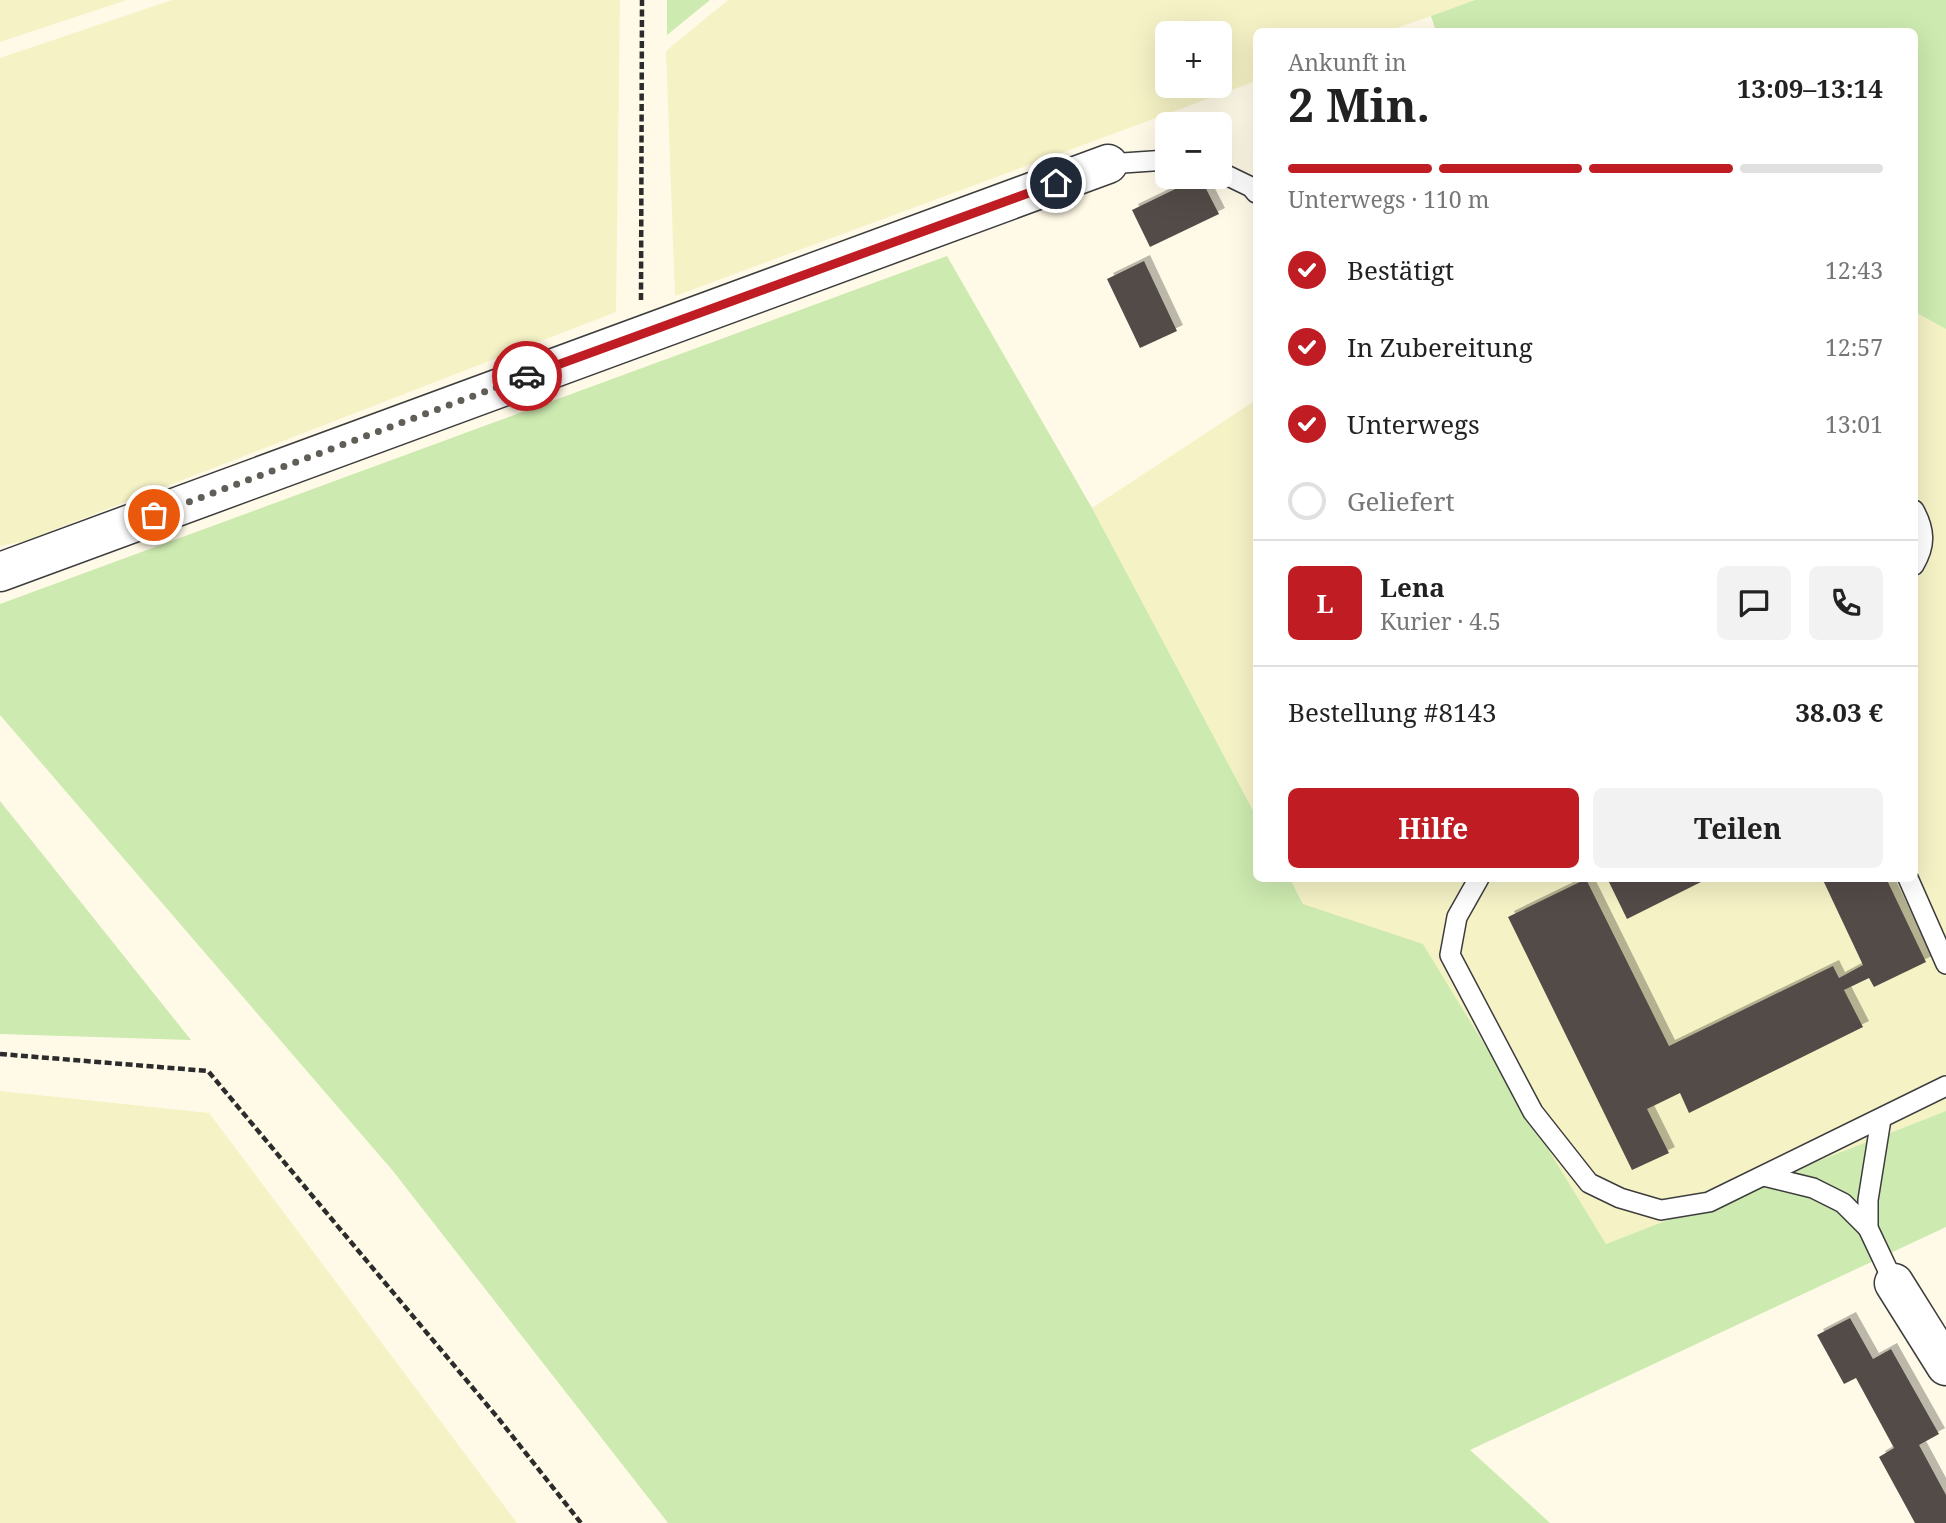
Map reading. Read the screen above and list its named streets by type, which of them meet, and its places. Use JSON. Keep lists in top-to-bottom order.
{
  "page": {
    "map_buttons": ["+", "−"],
    "heading": ["2 Min.", "Ankunft in", "13:09–13:14"],
    "panel": [
      "Lena",
      "Kurier · 4.5",
      "Bestellung #8143",
      "38.03 €"
    ],
    "bar": "Unterwegs · 110 m",
    "list": [
      ["Bestätigt", "12:43"],
      ["In Zubereitung", "12:57"],
      ["Unterwegs", "13:01"],
      "Geliefert"
    ],
    "round": "L",
    "buttons": ["Hilfe", "Teilen"]
  }
}
